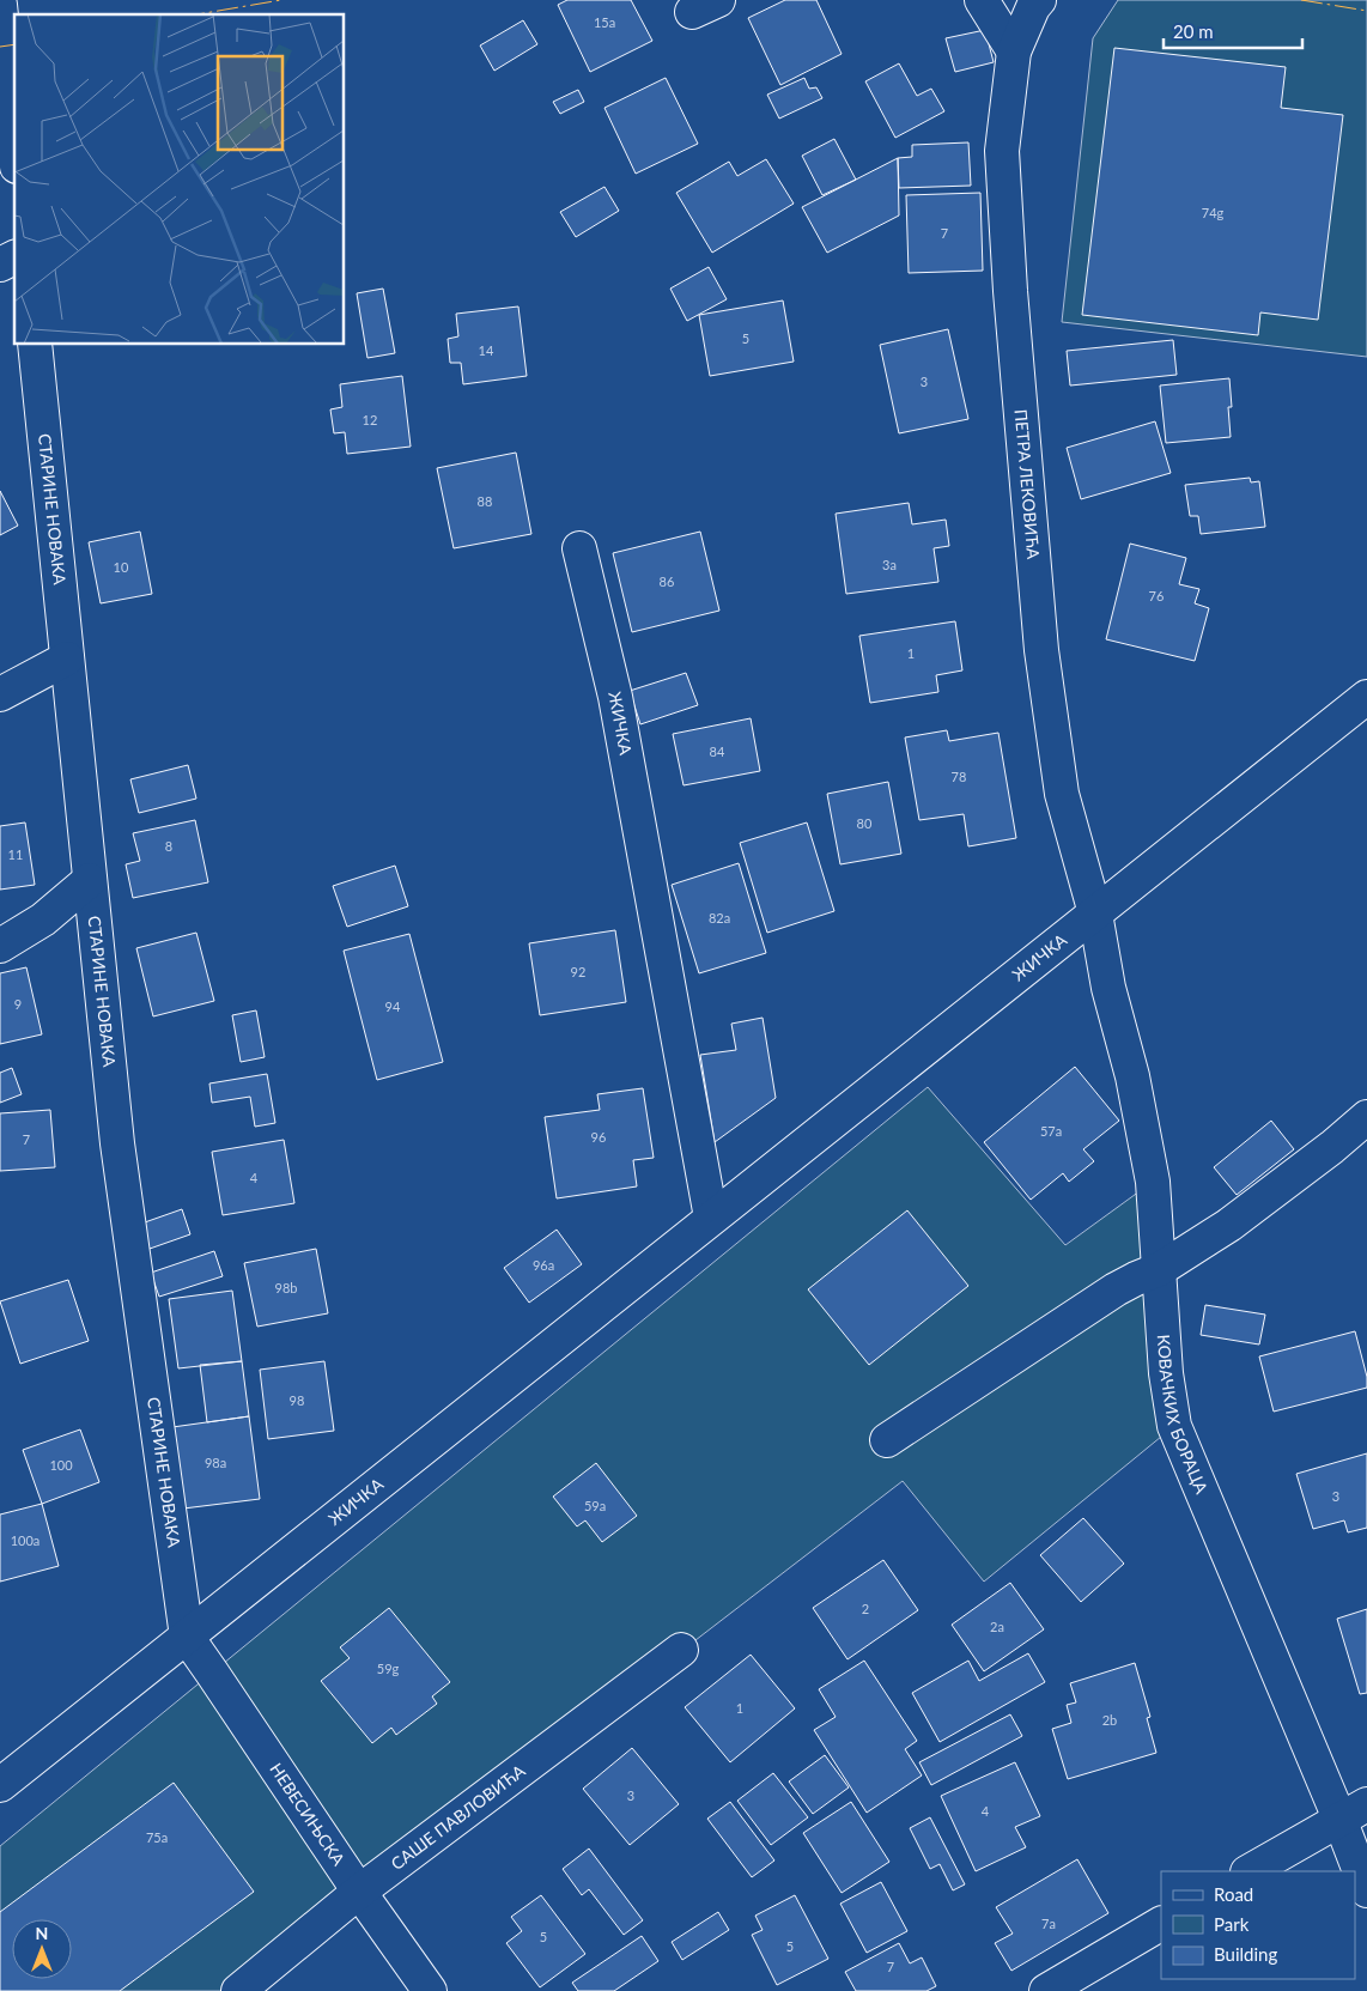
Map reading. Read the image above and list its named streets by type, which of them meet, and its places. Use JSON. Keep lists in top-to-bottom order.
{
  "streets": {
    "street": [
      "ПЕТРА ЛЕКОВИЋА",
      "СТАРИНЕ НОВАКА",
      "ЖИЧКА",
      "КОВАЧКИХ БОРАЦА",
      "НЕВЕСИЊСКА",
      "САШЕ ПАВЛОВИЋА"
    ]
  },
  "crossings": [
    ["ПЕТРА ЛЕКОВИЋА", "ЖИЧКА"],
    ["ПЕТРА ЛЕКОВИЋА", "КОВАЧКИХ БОРАЦА"],
    ["СТАРИНЕ НОВАКА", "ЖИЧКА"],
    ["СТАРИНЕ НОВАКА", "НЕВЕСИЊСКА"],
    ["ЖИЧКА", "КОВАЧКИХ БОРАЦА"],
    ["ЖИЧКА", "НЕВЕСИЊСКА"],
    ["НЕВЕСИЊСКА", "САШЕ ПАВЛОВИЋА"]
  ],
  "house_numbers": [
    "15a",
    "74g",
    "7",
    "5",
    "14",
    "3",
    "12",
    "88",
    "3a",
    "10",
    "86",
    "76",
    "1",
    "84",
    "78",
    "80",
    "8",
    "11",
    "82a",
    "92",
    "9",
    "94",
    "57a",
    "96",
    "7",
    "4",
    "96a",
    "98b",
    "98",
    "98a",
    "100",
    "3",
    "59a",
    "100a",
    "2",
    "2a",
    "59g",
    "1",
    "2b",
    "3",
    "4",
    "75a",
    "7a",
    "5",
    "5",
    "7"
  ],
  "legend": ["Road", "Park", "Building"],
  "scale_bar": "20 m",
  "north": "top"
}
